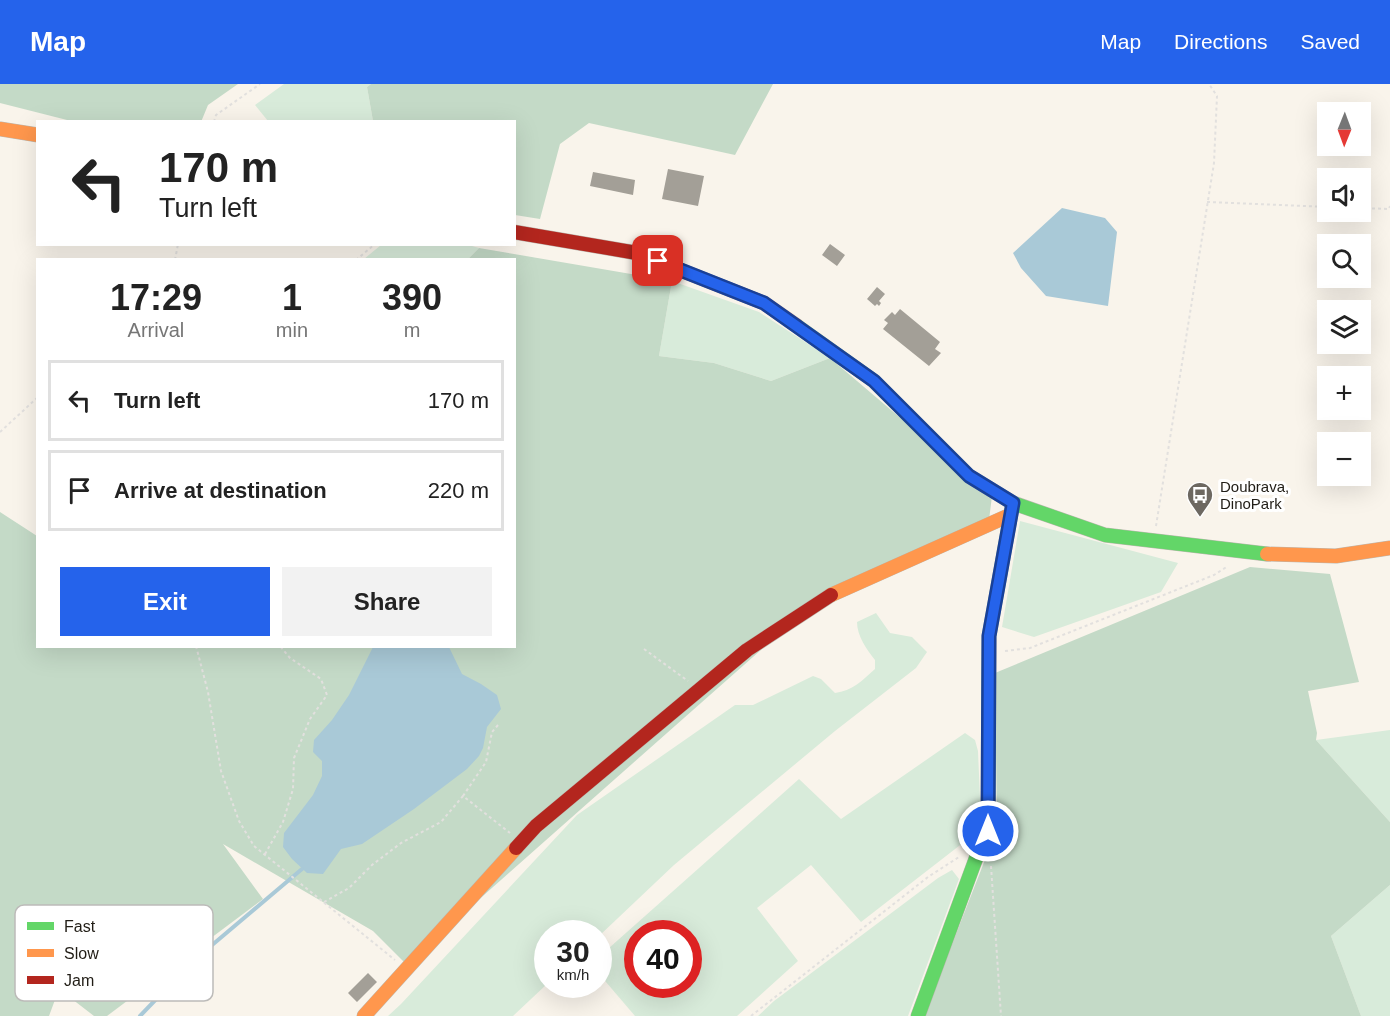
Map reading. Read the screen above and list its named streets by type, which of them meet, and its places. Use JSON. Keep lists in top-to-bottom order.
{
  "places": {
    "bus stop": ["Doubrava, DinoPark"]
  },
  "legend": ["Fast", "Slow", "Jam"],
  "north": "bottom",
  "page": {
    "header": "Map",
    "nav": ["Map", "Directions", "Saved"],
    "map_buttons": ["+", "−"],
    "turn": ["170 m", "Turn left"],
    "eta": [
      "17:29",
      "Arrival",
      "1",
      "min",
      "390",
      "m"
    ],
    "list": [
      {
        "name": "Turn left",
        "value": "170 m"
      },
      {
        "name": "Arrive at destination",
        "value": "220 m"
      }
    ],
    "buttons": ["Exit", "Share"],
    "speed": "30 km/h",
    "limit": "40"
  }
}
